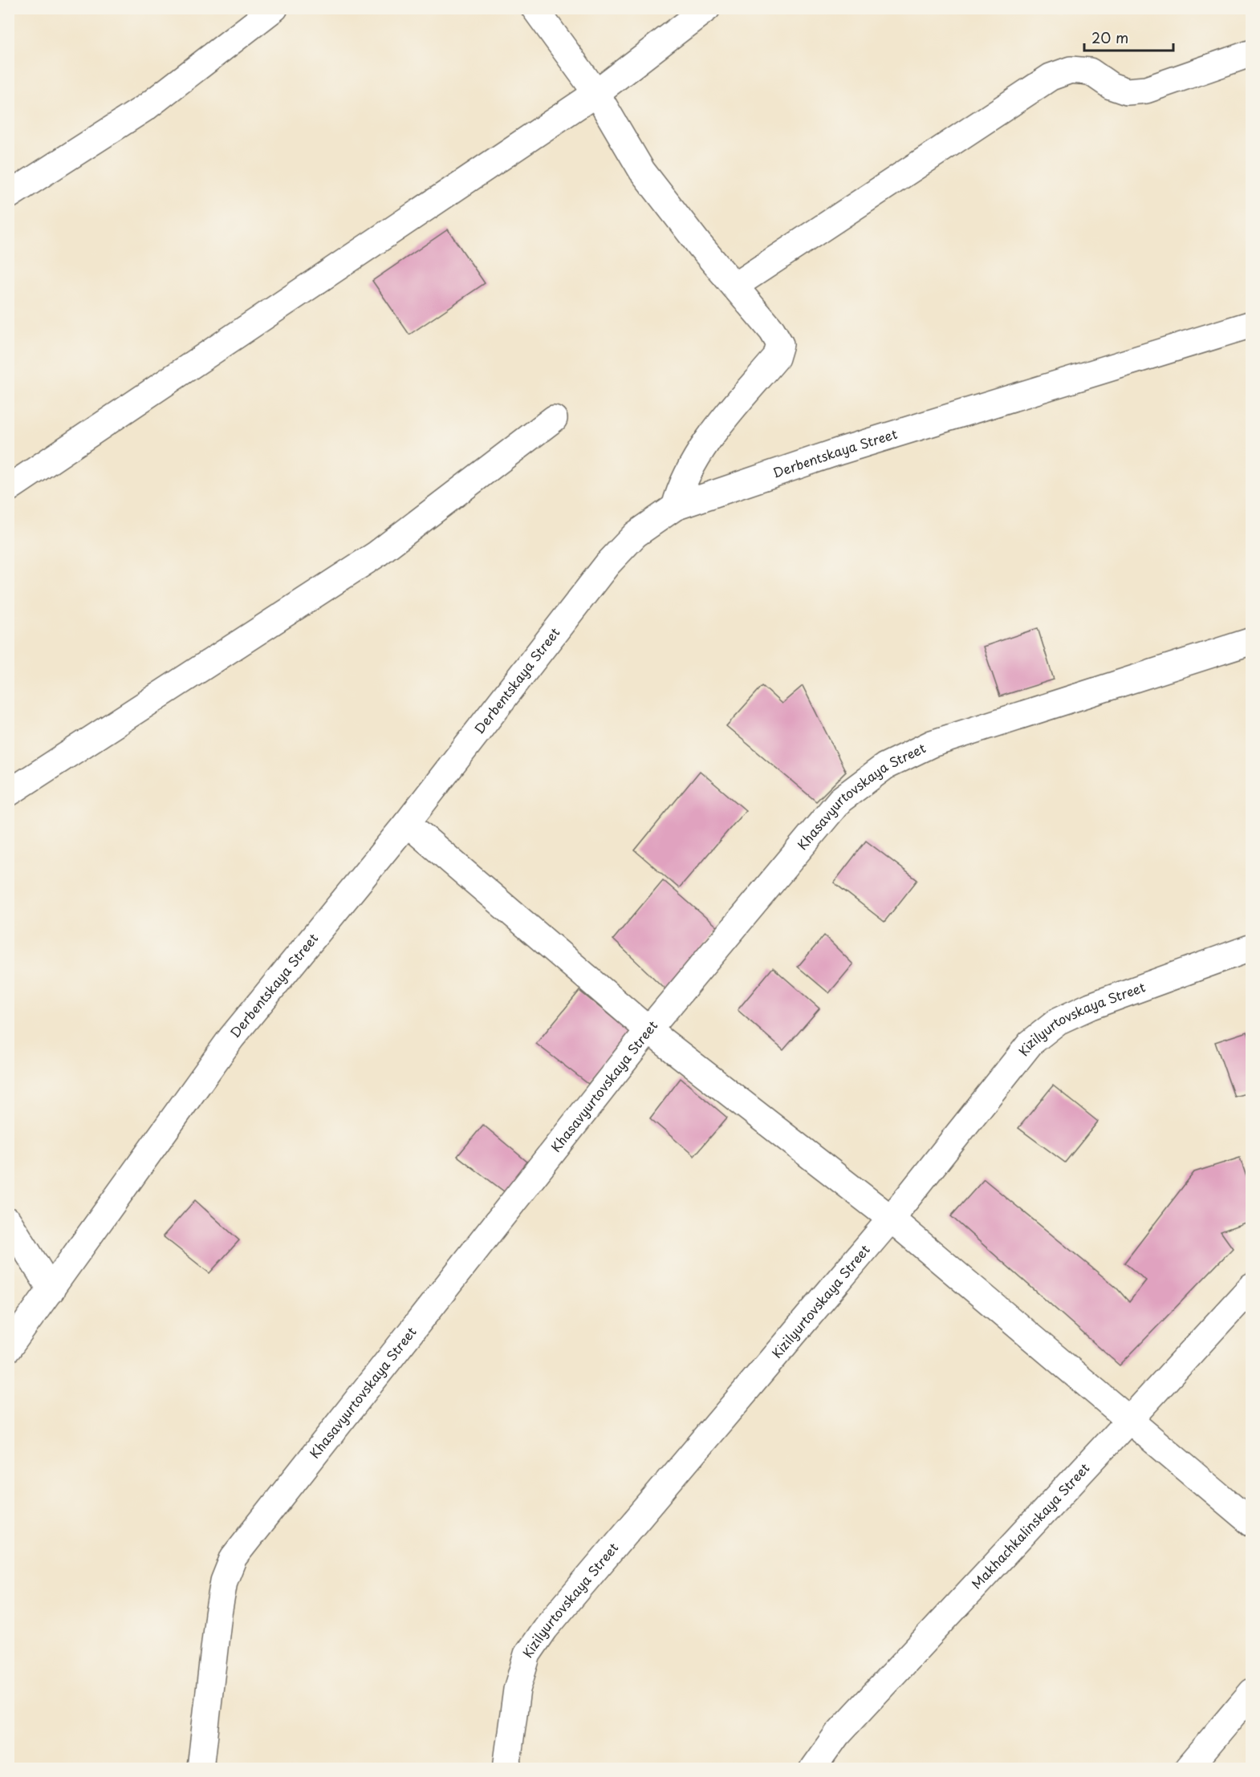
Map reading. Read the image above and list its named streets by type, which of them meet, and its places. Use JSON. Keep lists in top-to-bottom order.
{
  "streets": {
    "street": [
      "Derbentskaya Street",
      "Khasavyurtovskaya Street",
      "Kizilyurtovskaya Street",
      "Makhachkalinskaya Street"
    ]
  },
  "scale_bar": "20 m"
}
